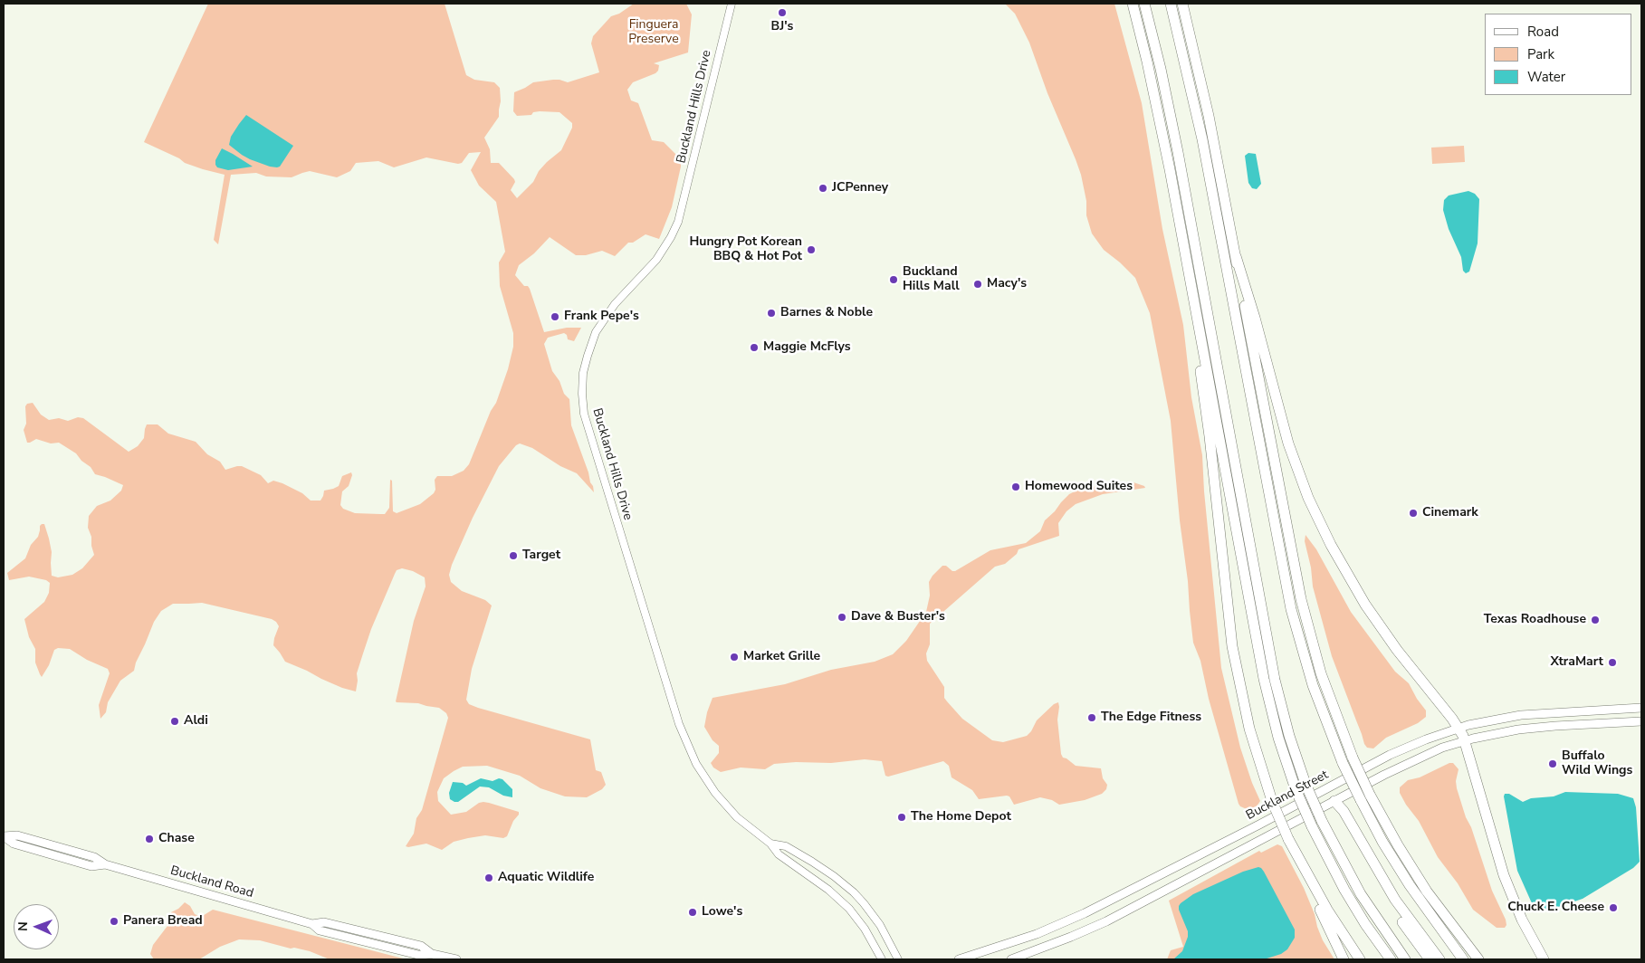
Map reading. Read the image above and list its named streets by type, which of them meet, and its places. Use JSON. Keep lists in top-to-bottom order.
{
  "streets": {
    "main road": ["Buckland Street", "Buckland Road"],
    "street": ["Buckland Hills Drive"]
  },
  "parks": ["Finguera Preserve"],
  "places": [
    "BJ's",
    "JCPenney",
    "Hungry Pot Korean BBQ & Hot Pot",
    "Buckland Hills Mall",
    "Macy's",
    "Barnes & Noble",
    "Frank Pepe's",
    "Maggie McFlys",
    "Homewood Suites",
    "Cinemark",
    "Target",
    "Dave & Buster's",
    "Texas Roadhouse",
    "Market Grille",
    "XtraMart",
    "The Edge Fitness",
    "Aldi",
    "Buffalo Wild Wings",
    "The Home Depot",
    "Chase",
    "Aquatic Wildlife",
    "Chuck E. Cheese",
    "Lowe's",
    "Panera Bread"
  ],
  "legend": ["Road", "Park", "Water"],
  "north": "left"
}
